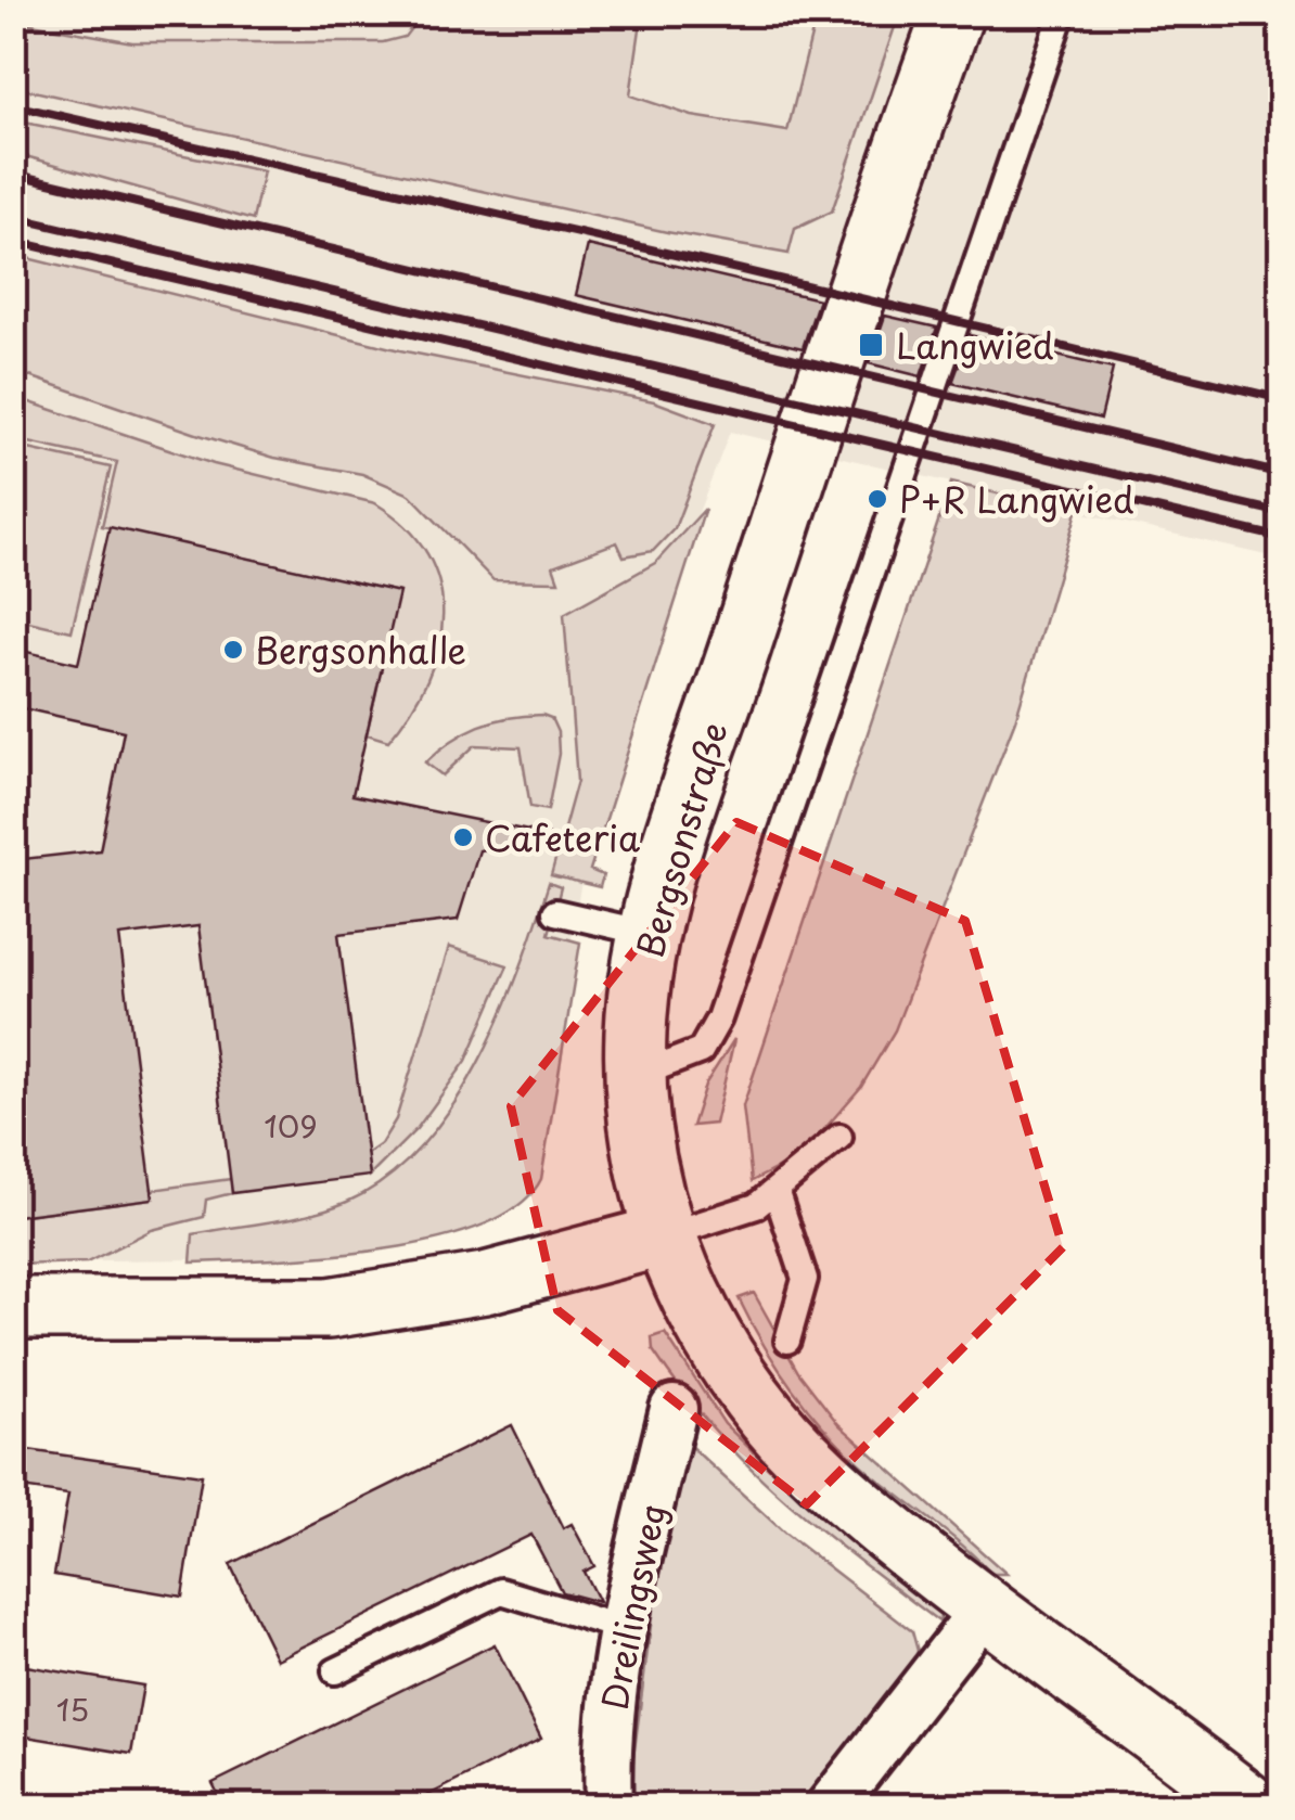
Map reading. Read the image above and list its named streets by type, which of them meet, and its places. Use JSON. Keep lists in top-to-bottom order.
{
  "streets": {
    "street": ["Bergsonstraße", "Dreilingsweg"]
  },
  "places": {
    "transit": ["Langwied"],
    "other": ["P+R Langwied", "Bergsonhalle", "Cafeteria"]
  },
  "house_numbers": ["109", "15"]
}
